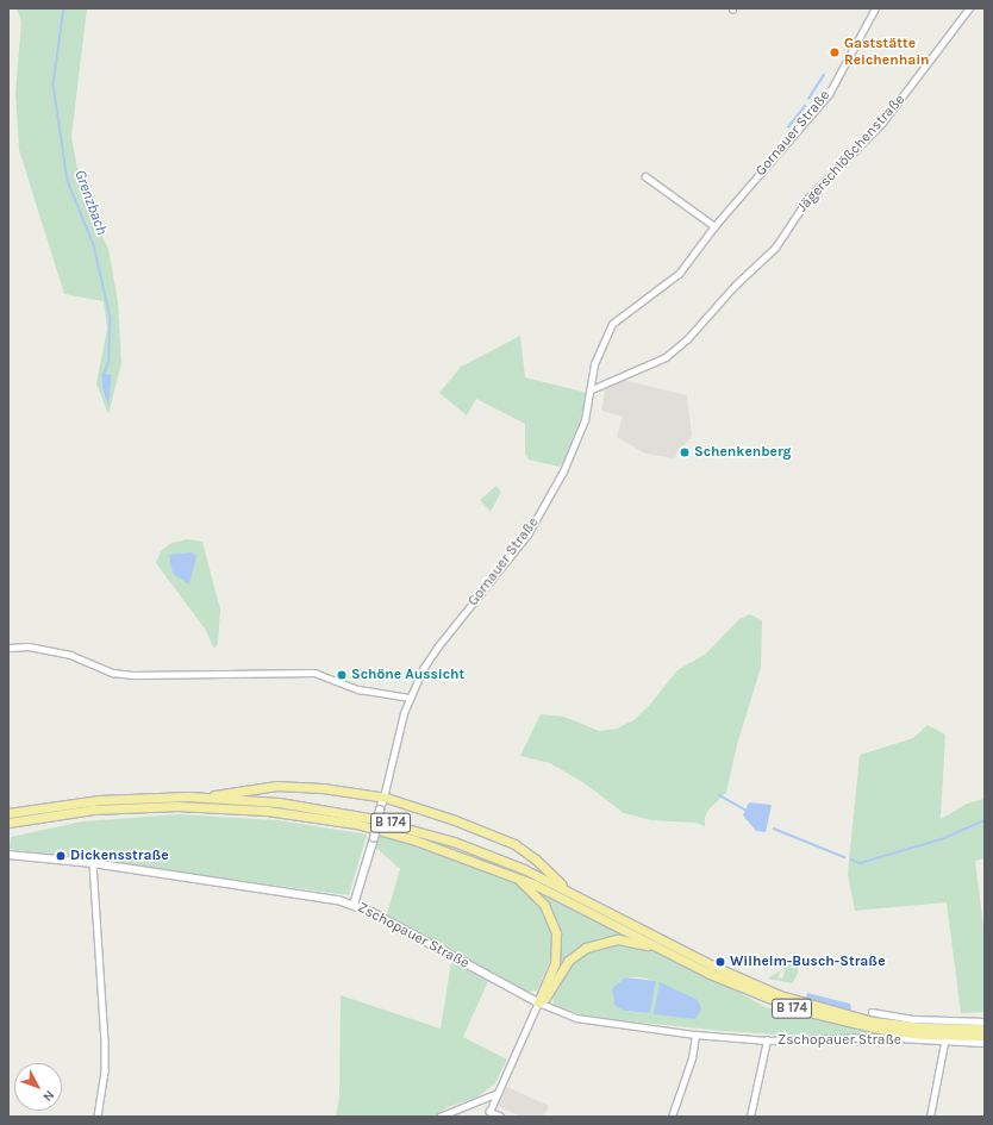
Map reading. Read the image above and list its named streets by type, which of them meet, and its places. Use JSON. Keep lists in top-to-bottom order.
{
  "streets": {
    "highway": ["B 174"],
    "street": ["Gornauer Straße", "Jägerschlößchenstraße", "Zschopauer Straße"]
  },
  "crossings": [
    ["Gornauer Straße", "Jägerschlößchenstraße"],
    ["Gornauer Straße", "Zschopauer Straße"]
  ],
  "water": ["Grenzbach"],
  "places": [
    "Gaststätte Reichenhain",
    "Schenkenberg",
    "Schöne Aussicht",
    "Dickensstraße",
    "Wilhelm-Busch-Straße"
  ],
  "north": "bottom right"
}
